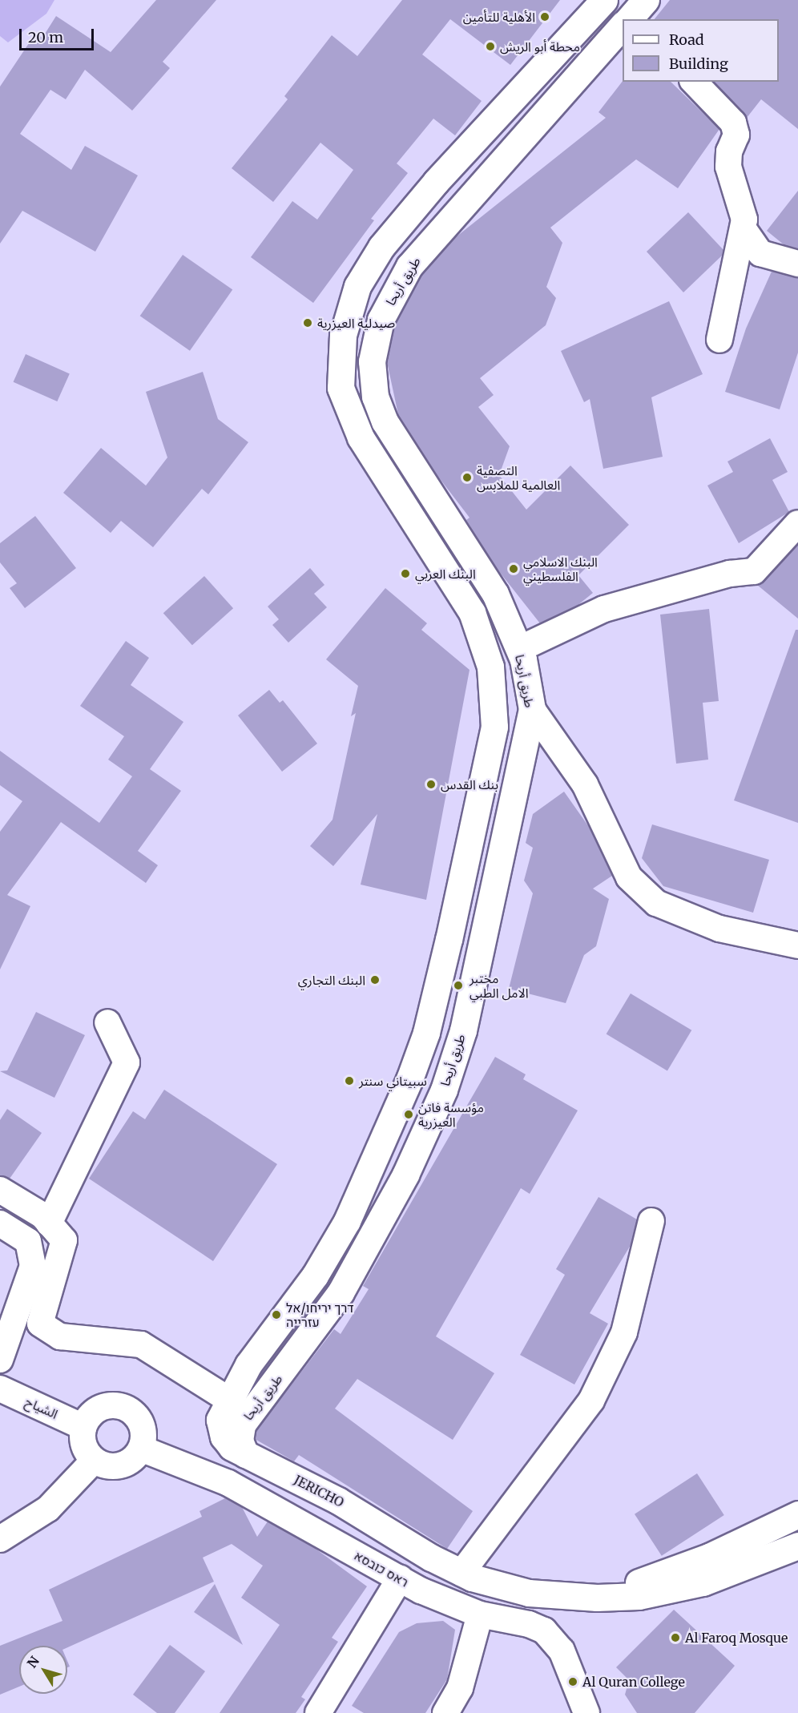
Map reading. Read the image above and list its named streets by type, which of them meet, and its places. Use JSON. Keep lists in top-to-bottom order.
{
  "streets": {
    "main road": ["طريق أريحا", "JERICHO"],
    "street": ["الشياح", "ראס כובסא"]
  },
  "crossings": [
    ["طريق أريحا", "JERICHO"],
    ["الشياح", "ראס כובסא"]
  ],
  "places": [
    "الأهلية للتأمين",
    "محطة أبو الريش",
    "صيدلية العيزرية",
    "التصفية العالمية للملابس",
    "البنك الاسلامي الفلسطيني",
    "البنك العربي",
    "بنك القدس",
    "البنك التجاري",
    "مختبر الامل الطبي",
    "سبيتاني سنتر",
    "مؤسسة فاتن العيزرية",
    "דרך יריחו/אל עזרייה",
    "Al Faroq Mosque",
    "Al Quran College"
  ],
  "legend": ["Road", "Building"],
  "scale_bar": "20 m",
  "north": "top left"
}
